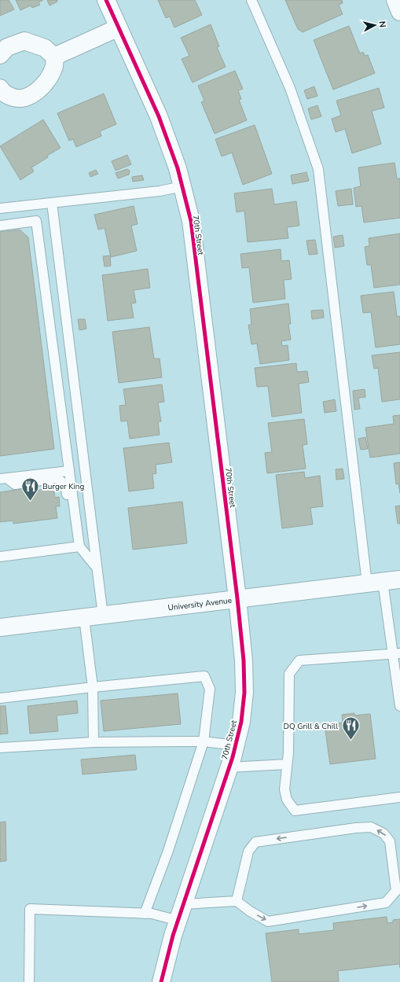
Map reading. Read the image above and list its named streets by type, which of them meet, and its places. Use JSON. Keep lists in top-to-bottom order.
{
  "streets": {
    "street": ["70th Street", "University Avenue"]
  },
  "crossings": [
    ["70th Street", "University Avenue"]
  ],
  "places": {
    "restaurant": ["Burger King", "DQ Grill & Chill"]
  },
  "north": "right"
}
